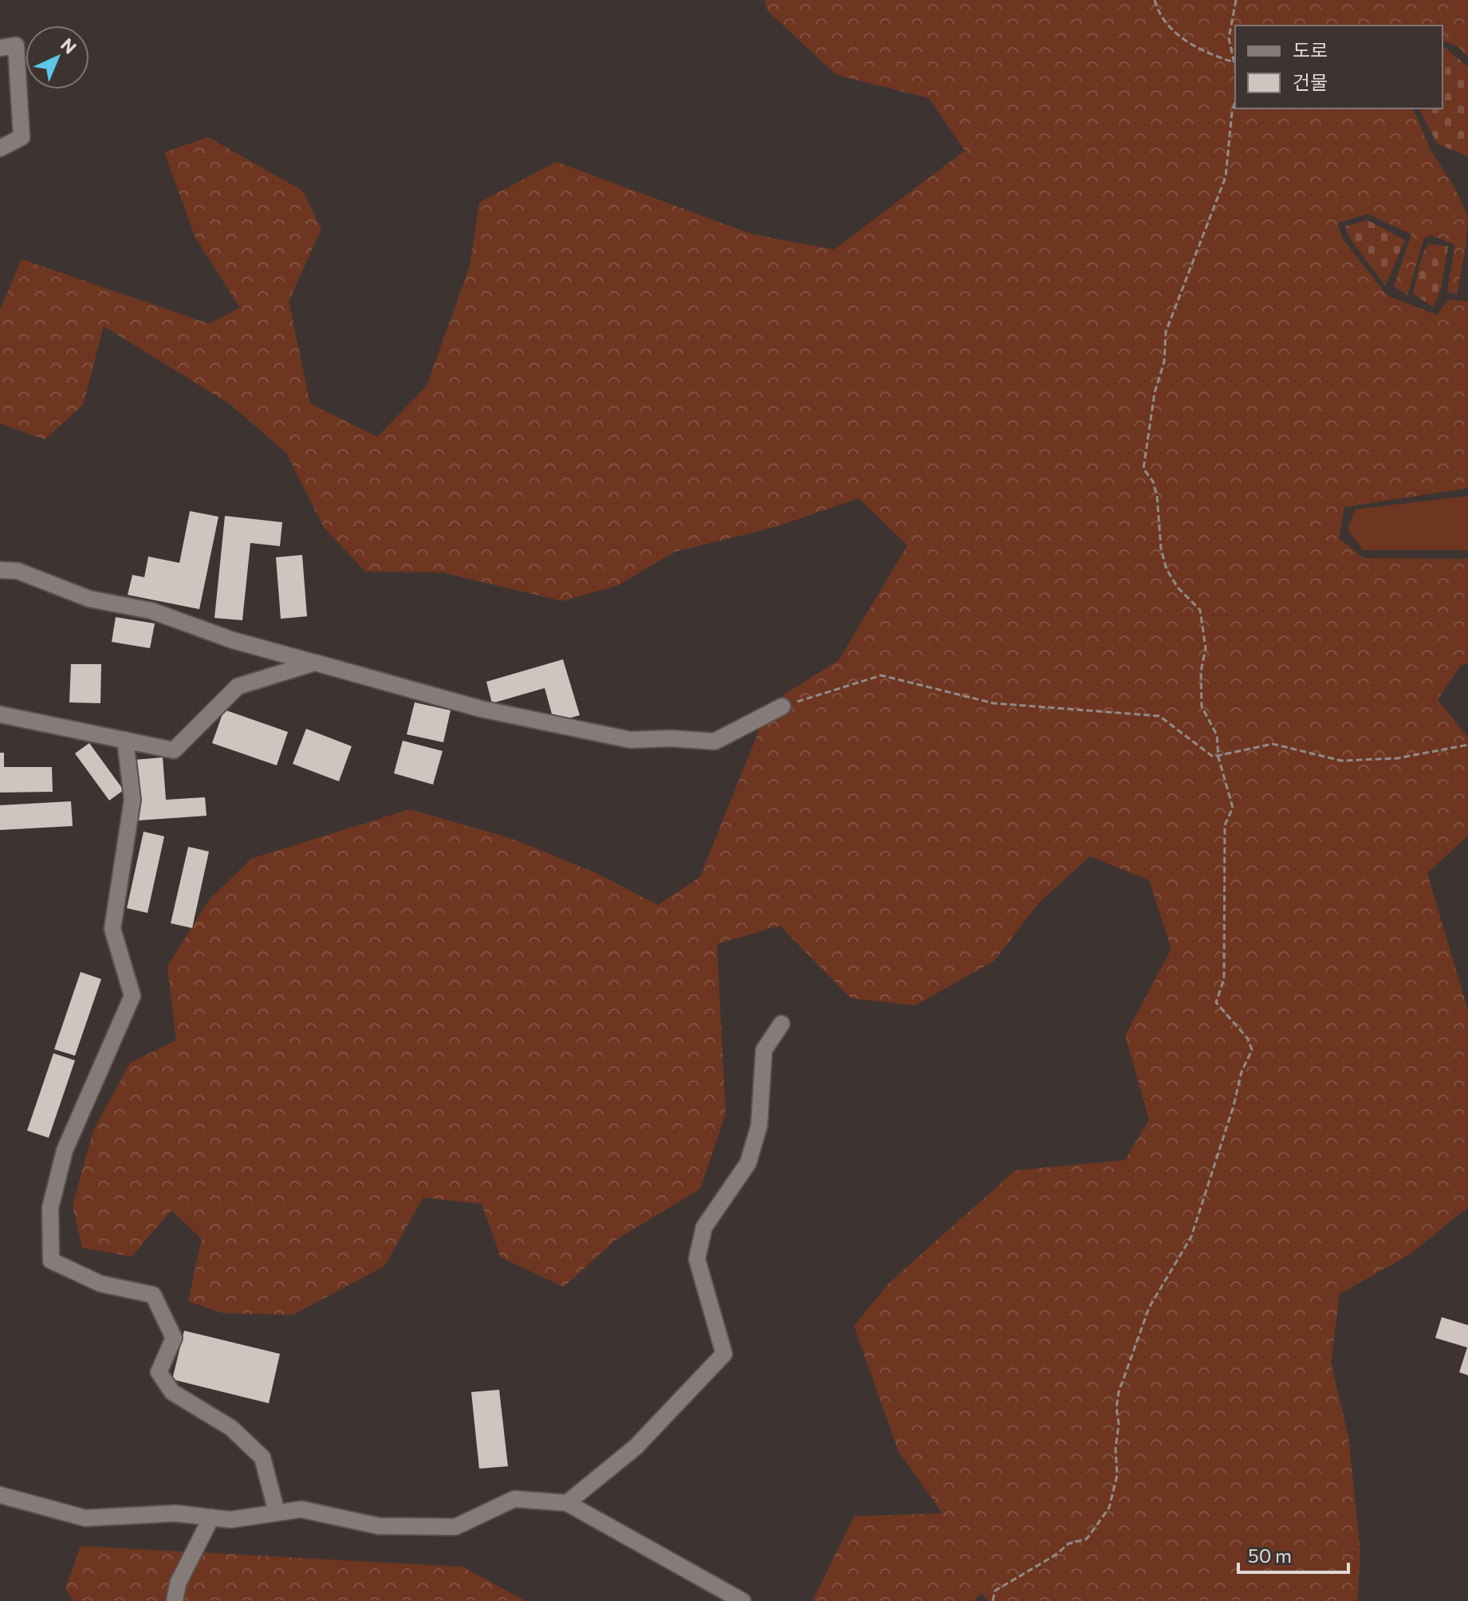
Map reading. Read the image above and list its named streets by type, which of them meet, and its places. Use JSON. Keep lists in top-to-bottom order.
{
  "legend": ["도로", "건물"],
  "scale_bar": "50 m",
  "north": "top right"
}
